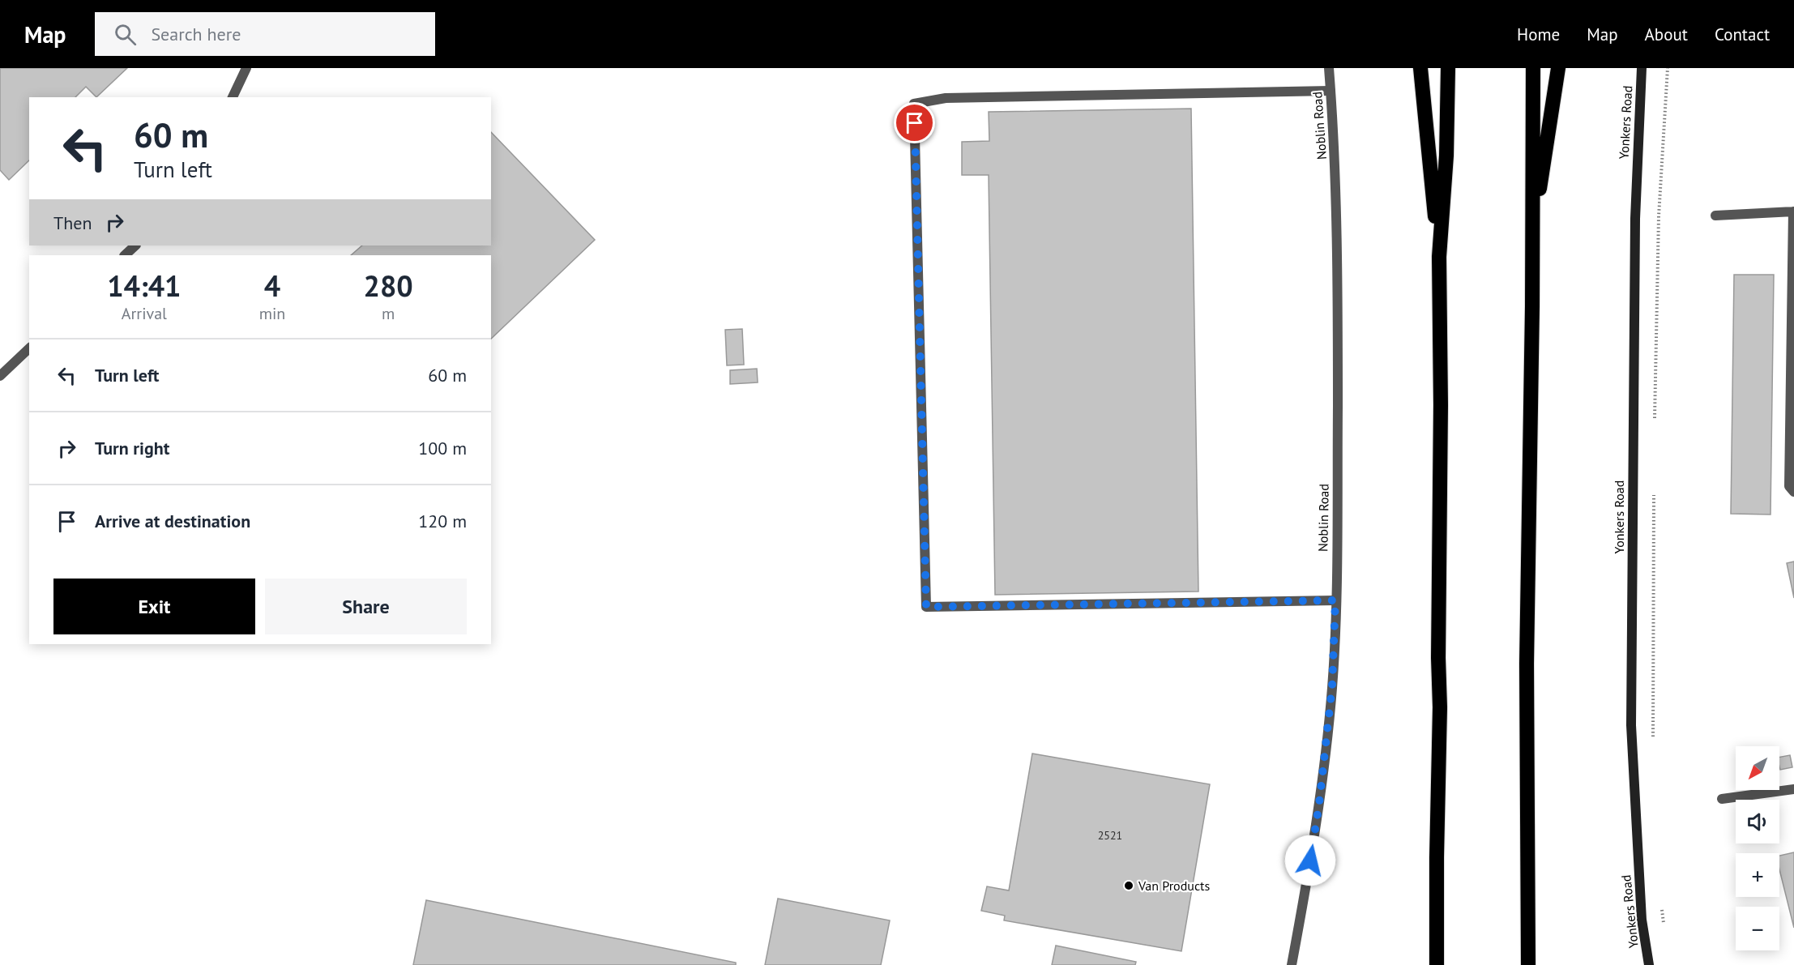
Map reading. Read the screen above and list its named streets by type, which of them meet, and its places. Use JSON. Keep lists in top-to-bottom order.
{
  "streets": {
    "main road": ["Yonkers Road"],
    "street": ["Noblin Road"]
  },
  "places": ["Van Products"],
  "house_numbers": ["2521"],
  "north": "bottom left",
  "page": {
    "header": "Map",
    "search": "Search here",
    "nav": [
      "Home",
      "Map",
      "About",
      "Contact"
    ],
    "turn": ["60 m", "Turn left"],
    "then": "Then",
    "eta": [
      "14:41",
      "Arrival",
      "4",
      "min",
      "280",
      "m"
    ],
    "list": [
      {
        "name": "Turn left",
        "value": "60 m"
      },
      {
        "name": "Turn right",
        "value": "100 m"
      },
      {
        "name": "Arrive at destination",
        "value": "120 m"
      }
    ],
    "buttons": ["Exit", "Share"],
    "map_buttons": ["+", "−"]
  }
}
